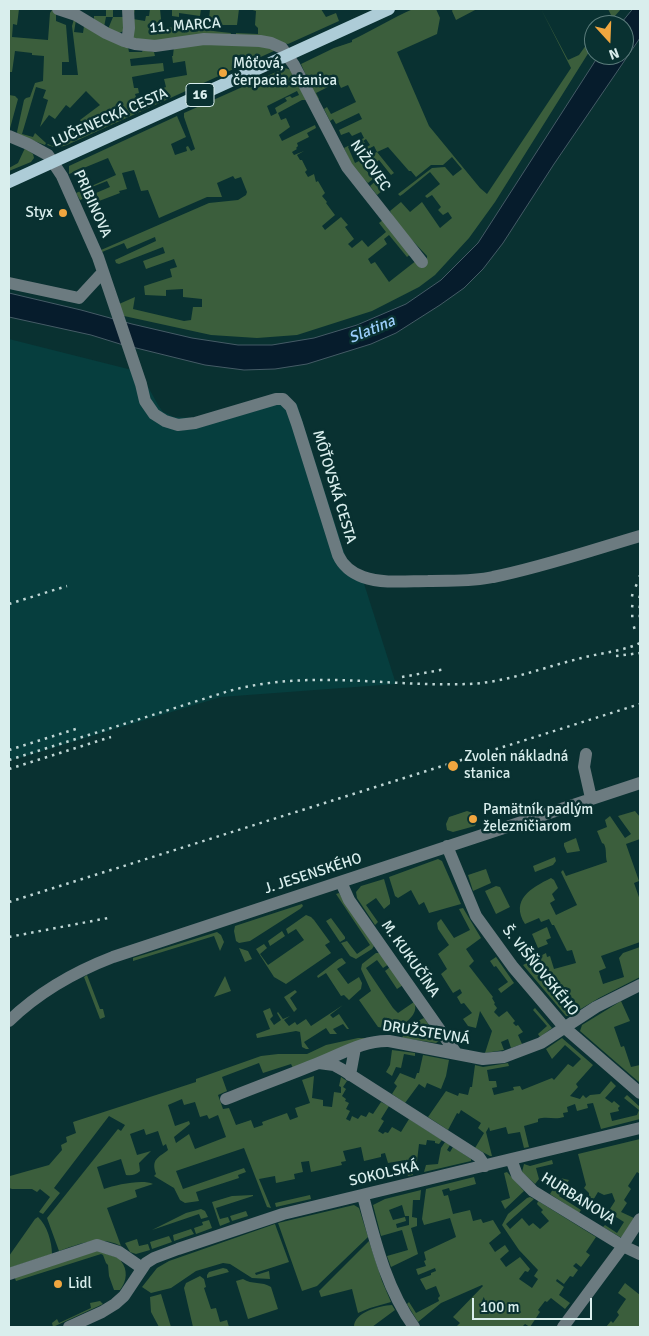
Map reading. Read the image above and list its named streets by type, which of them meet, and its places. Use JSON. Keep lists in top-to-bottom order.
{
  "streets": {
    "main road": ["16", "LUČENECKÁ CESTA"],
    "street": [
      "11. MARCA",
      "NIŽOVEC",
      "PRIBINOVA",
      "MÔŤOVSKÁ CESTA",
      "J. JESENSKÉHO",
      "M. KUKUČÍNA",
      "Š. VIŠŇOVSKÉHO",
      "DRUŽSTEVNÁ",
      "SOKOLSKÁ",
      "HURBANOVA"
    ]
  },
  "crossings": [
    ["11. MARCA", "LUČENECKÁ CESTA"],
    ["11. MARCA", "NIŽOVEC"],
    ["LUČENECKÁ CESTA", "NIŽOVEC"],
    ["LUČENECKÁ CESTA", "PRIBINOVA"],
    ["PRIBINOVA", "MÔŤOVSKÁ CESTA"],
    ["J. JESENSKÉHO", "M. KUKUČÍNA"],
    ["J. JESENSKÉHO", "Š. VIŠŇOVSKÉHO"],
    ["M. KUKUČÍNA", "DRUŽSTEVNÁ"],
    ["Š. VIŠŇOVSKÉHO", "DRUŽSTEVNÁ"],
    ["SOKOLSKÁ", "HURBANOVA"]
  ],
  "water": ["Slatina"],
  "places": [
    "Môťová, čerpacia stanica",
    "Styx",
    "Zvolen nákladná stanica",
    "Pamätník padlým železničiarom",
    "Lidl"
  ],
  "scale_bar": "100 m",
  "north": "bottom"
}
